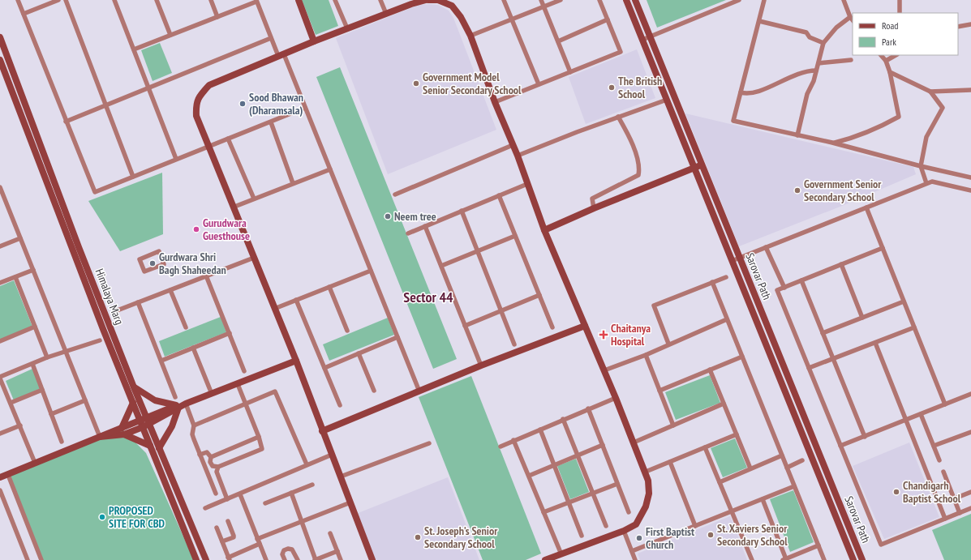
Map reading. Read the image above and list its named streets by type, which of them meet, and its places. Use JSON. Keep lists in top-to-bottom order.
{
  "streets": {
    "main road": ["Sarovar Path", "Himalaya Marg"]
  },
  "districts": ["Sector 44"],
  "places": {
    "other": [
      "Government Model Senior Secondary School",
      "The British School",
      "Sood Bhawan (Dharamsala)",
      "Government Senior Secondary School",
      "Neem tree",
      "Gurudwara Guesthouse",
      "Gurdwara Shri Bagh Shaheedan",
      "Chandigarh Baptist School",
      "PROPOSED SITE FOR CBD",
      "St. Xaviers Senior Secondary School",
      "St. Joseph’s Senior Secondary School",
      "First Baptist Church"
    ],
    "health": ["Chaitanya Hospital"]
  },
  "legend": ["Road", "Park"]
}
